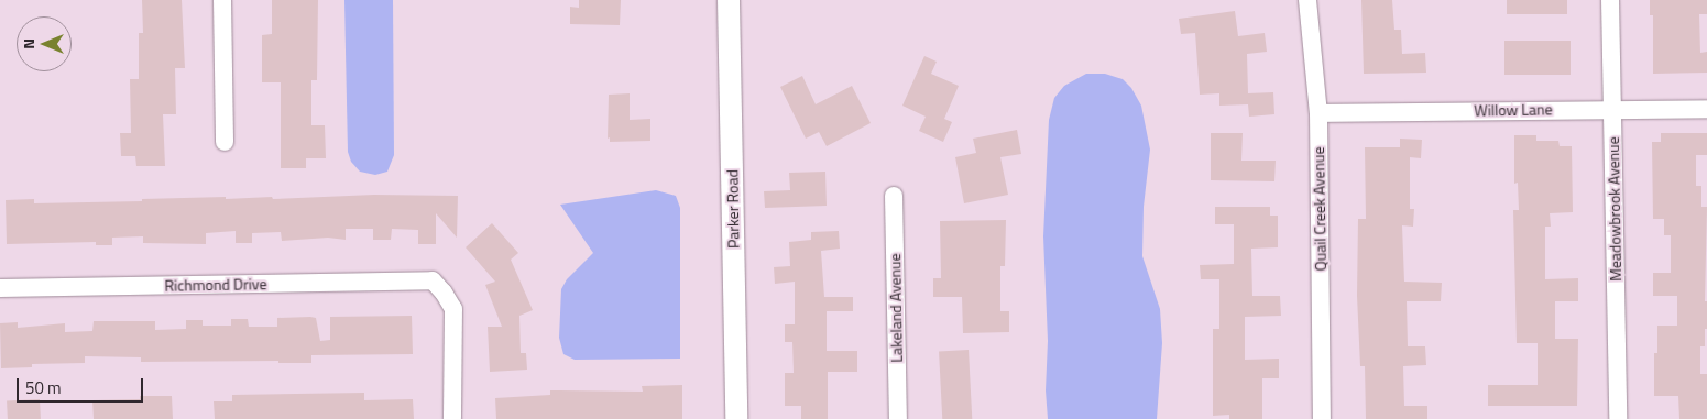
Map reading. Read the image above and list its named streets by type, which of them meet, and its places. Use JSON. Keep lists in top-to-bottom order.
{
  "streets": {
    "street": [
      "Willow Lane",
      "Parker Road",
      "Quail Creek Avenue",
      "Meadowbrook Avenue",
      "Richmond Drive",
      "Lakeland Avenue"
    ]
  },
  "crossings": [
    ["Willow Lane", "Quail Creek Avenue"],
    ["Willow Lane", "Meadowbrook Avenue"]
  ],
  "scale_bar": "50 m",
  "north": "left"
}
